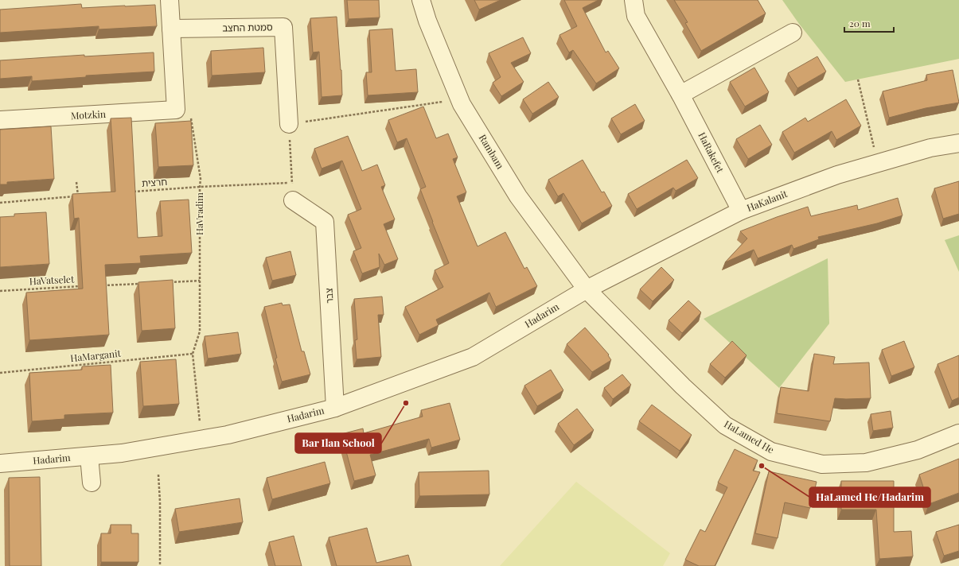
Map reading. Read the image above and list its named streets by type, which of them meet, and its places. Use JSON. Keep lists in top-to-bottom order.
{
  "streets": {
    "street": [
      "סמטת החצב",
      "Motzkin",
      "Rambam",
      "HaRakefet",
      "HaKalanit",
      "צבר",
      "Hadarim",
      "HaLamed He"
    ],
    "path": [
      "חרצית",
      "HaVradim",
      "HaVatselet",
      "HaMarganit"
    ]
  },
  "crossings": [
    ["Motzkin", "HaVradim"],
    ["Rambam", "HaKalanit"],
    ["Rambam", "Hadarim"],
    ["Rambam", "HaLamed He"],
    ["HaRakefet", "HaKalanit"],
    ["חרצית", "HaVradim"],
    ["HaKalanit", "Hadarim"],
    ["HaKalanit", "HaLamed He"],
    ["HaVradim", "Hadarim"],
    ["HaVradim", "HaMarganit"],
    ["צבר", "Hadarim"],
    ["Hadarim", "HaLamed He"]
  ],
  "places": ["Bar Ilan School", "HaLamed He/Hadarim"],
  "scale_bar": "20 m"
}
